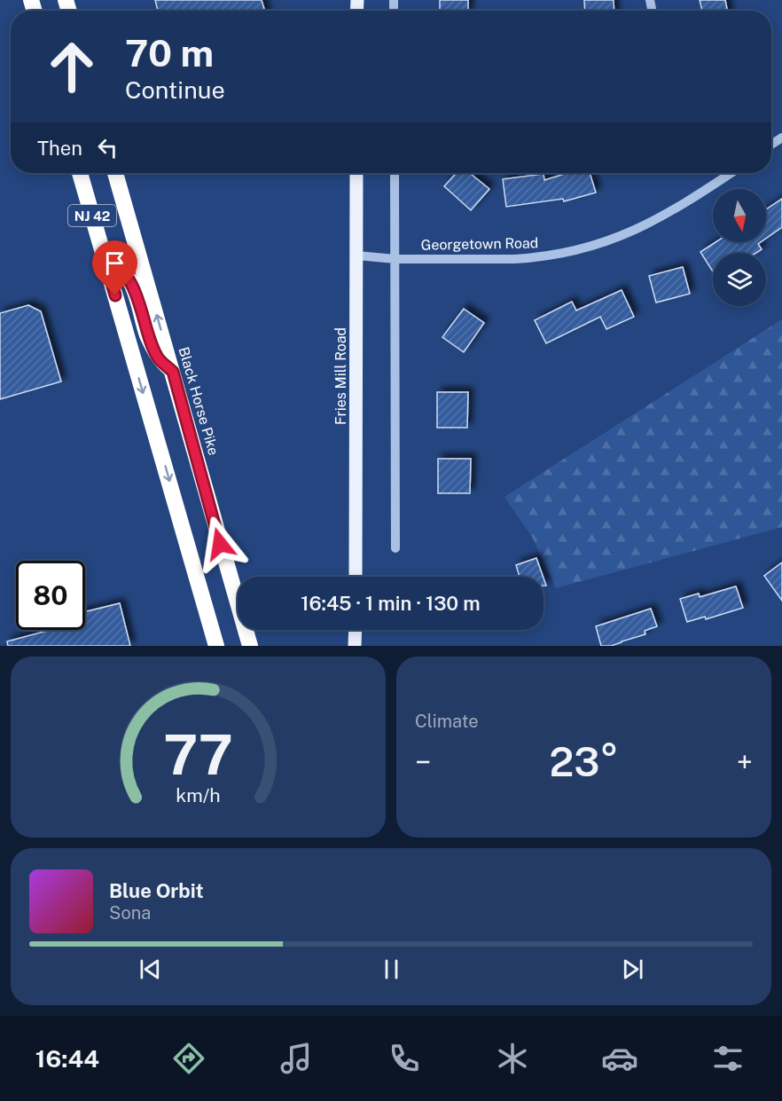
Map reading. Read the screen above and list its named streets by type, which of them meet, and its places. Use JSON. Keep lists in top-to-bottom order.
{
  "streets": {
    "highway": ["NJ 42", "Black Horse Pike"],
    "main road": ["Fries Mill Road"],
    "street": ["Georgetown Road"]
  },
  "crossings": [
    ["Georgetown Road", "Fries Mill Road"]
  ],
  "north": "bottom",
  "page": {
    "turn": ["70 m", "Continue"],
    "then": "Then",
    "limit": "80",
    "trip": "16:45 · 1 min · 130 m",
    "tile": "Climate",
    "heat": ["−", "23°", "+"],
    "song": ["Blue Orbit", "Sona"],
    "tabs": "16:44",
    "gauge": ["77", "km/h"]
  }
}
